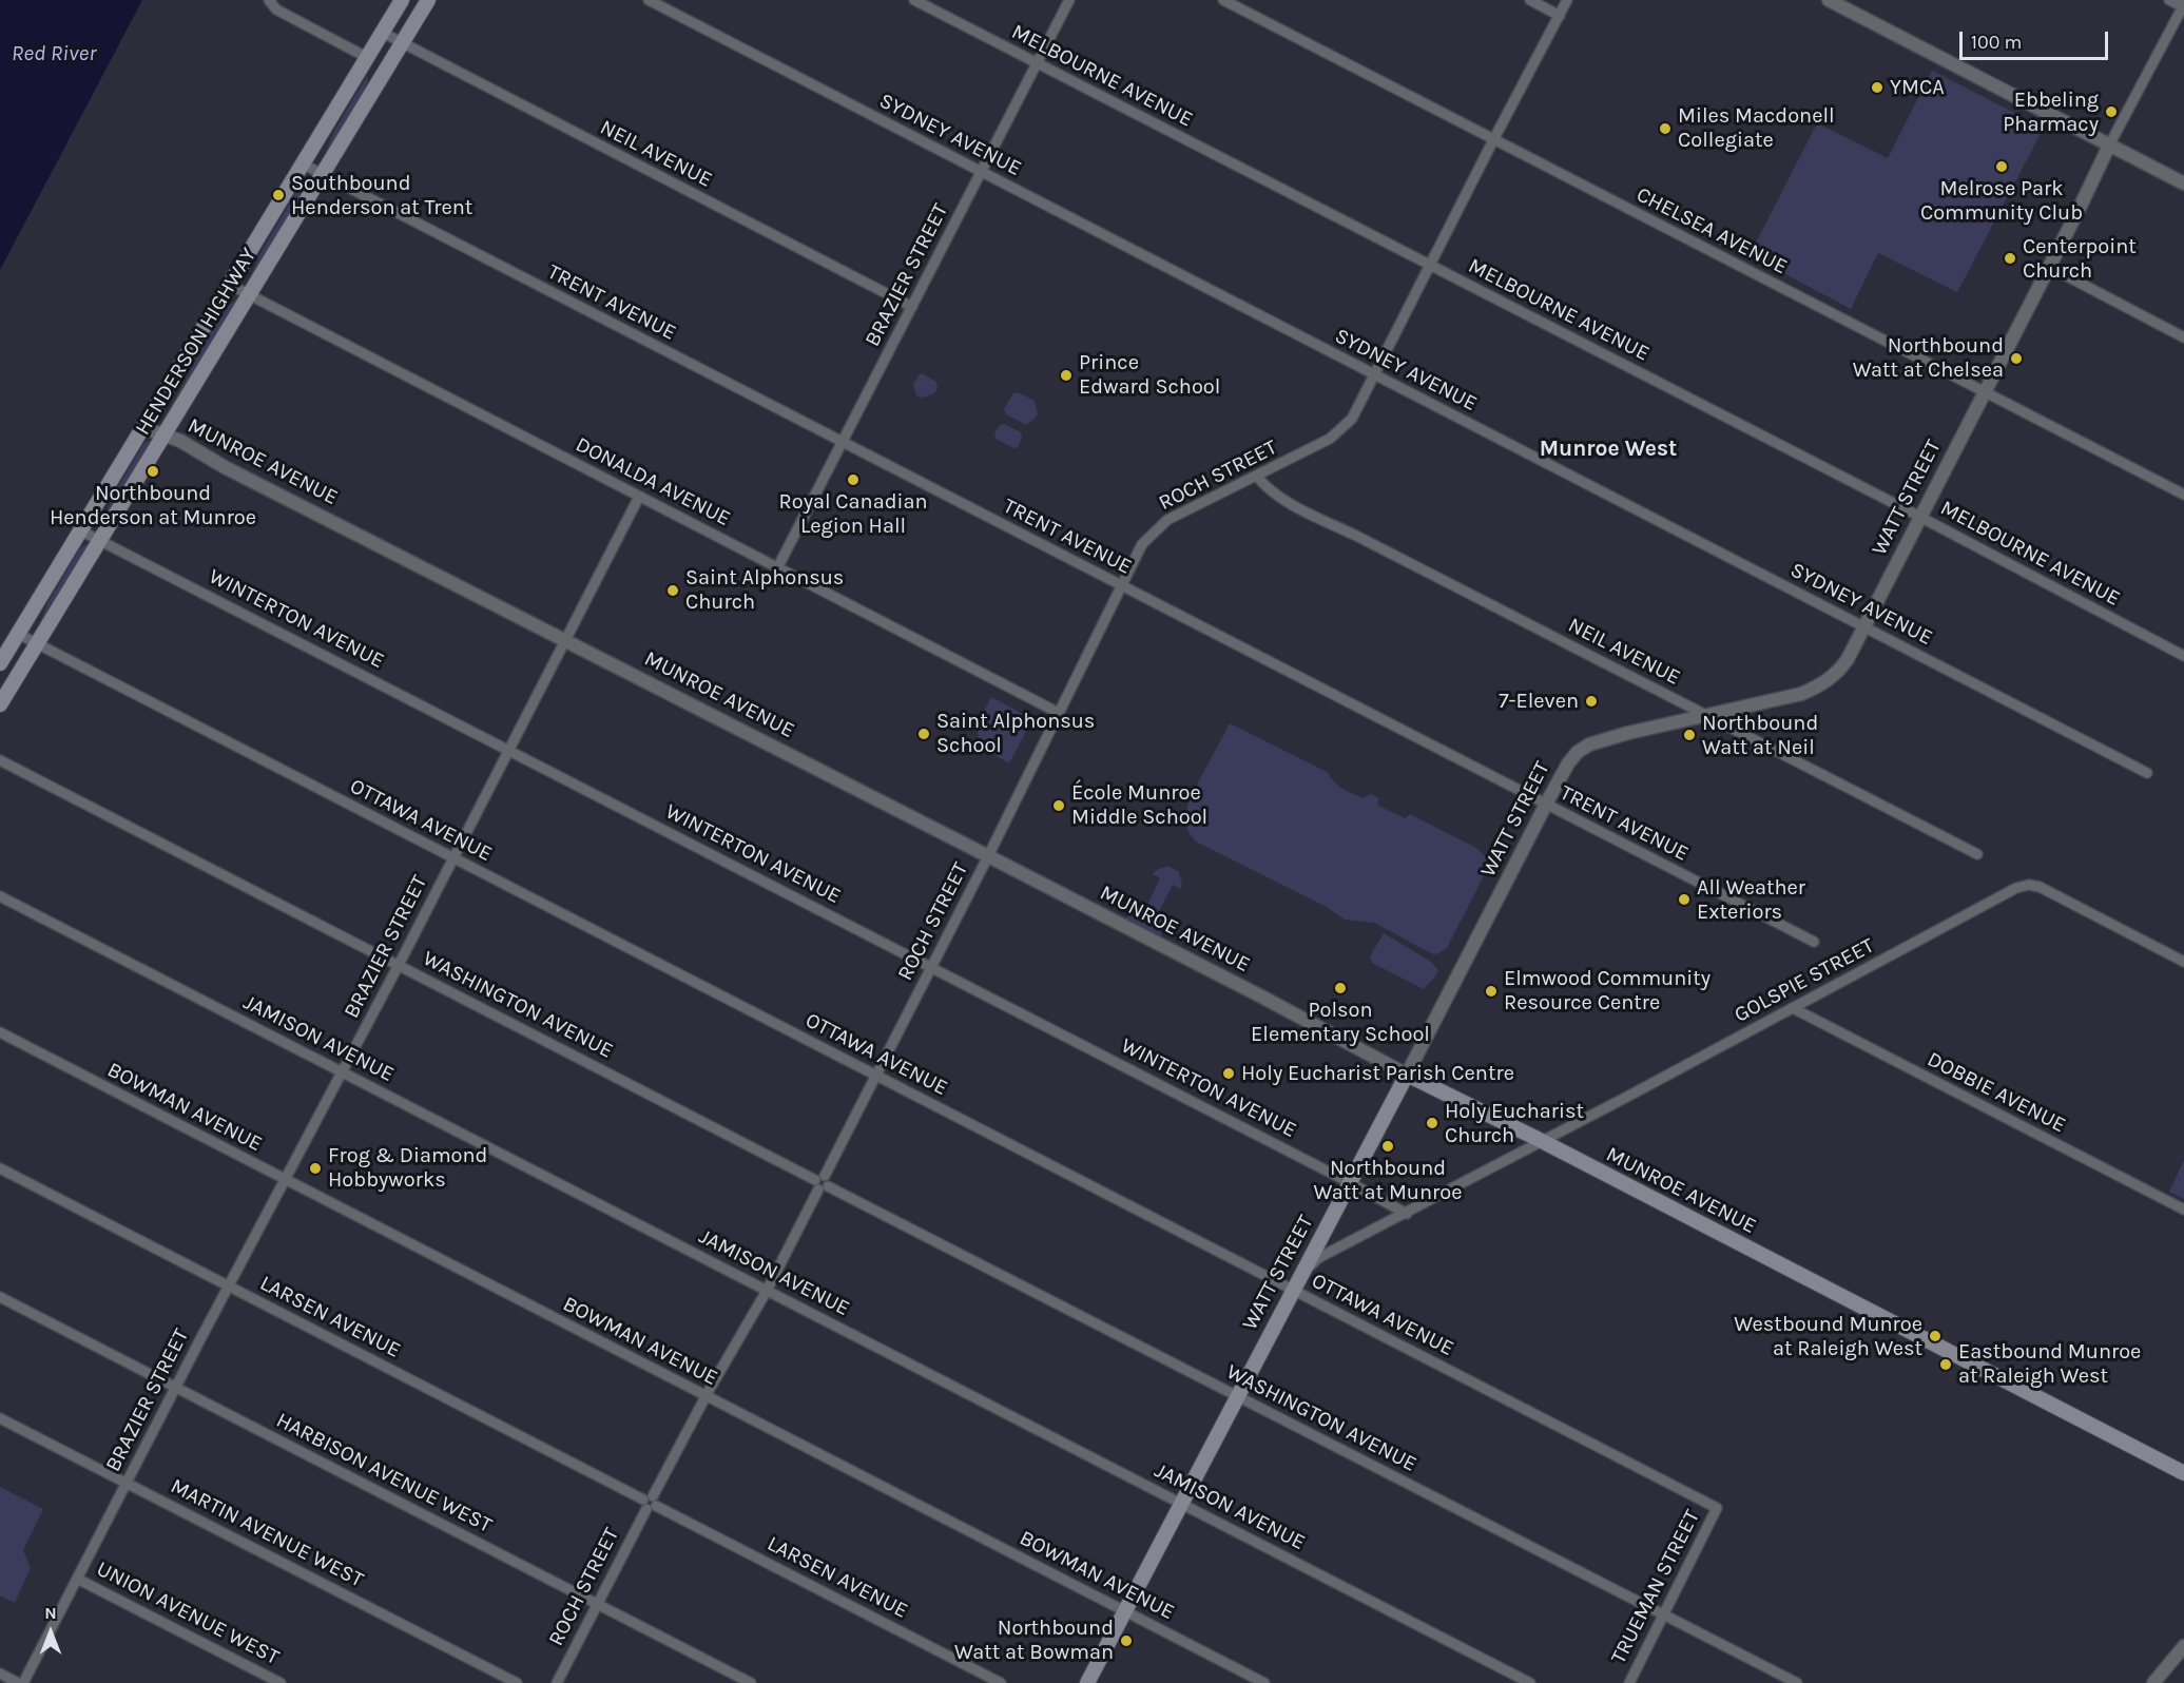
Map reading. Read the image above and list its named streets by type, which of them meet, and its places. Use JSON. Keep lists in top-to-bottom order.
{
  "streets": {
    "main road": ["HENDERSON HIGHWAY", "MUNROE AVENUE", "WATT STREET"],
    "street": [
      "MELBOURNE AVENUE",
      "SYDNEY AVENUE",
      "NEIL AVENUE",
      "CHELSEA AVENUE",
      "BRAZIER STREET",
      "TRENT AVENUE",
      "ROCH STREET",
      "DONALDA AVENUE",
      "WINTERTON AVENUE",
      "OTTAWA AVENUE",
      "GOLSPIE STREET",
      "WASHINGTON AVENUE",
      "JAMISON AVENUE",
      "DOBBIE AVENUE",
      "BOWMAN AVENUE",
      "LARSEN AVENUE",
      "HARBISON AVENUE WEST",
      "MARTIN AVENUE WEST",
      "TRUEMAN STREET",
      "UNION AVENUE WEST"
    ]
  },
  "crossings": [
    ["MELBOURNE AVENUE", "BRAZIER STREET"],
    ["MELBOURNE AVENUE", "ROCH STREET"],
    ["MELBOURNE AVENUE", "WATT STREET"],
    ["SYDNEY AVENUE", "BRAZIER STREET"],
    ["SYDNEY AVENUE", "ROCH STREET"],
    ["SYDNEY AVENUE", "WATT STREET"],
    ["NEIL AVENUE", "BRAZIER STREET"],
    ["NEIL AVENUE", "HENDERSON HIGHWAY"],
    ["NEIL AVENUE", "ROCH STREET"],
    ["NEIL AVENUE", "WATT STREET"],
    ["CHELSEA AVENUE", "ROCH STREET"],
    ["CHELSEA AVENUE", "WATT STREET"],
    ["BRAZIER STREET", "TRENT AVENUE"],
    ["BRAZIER STREET", "MUNROE AVENUE"],
    ["BRAZIER STREET", "DONALDA AVENUE"],
    ["BRAZIER STREET", "WINTERTON AVENUE"],
    ["BRAZIER STREET", "OTTAWA AVENUE"],
    ["BRAZIER STREET", "WASHINGTON AVENUE"],
    ["BRAZIER STREET", "JAMISON AVENUE"],
    ["BRAZIER STREET", "BOWMAN AVENUE"],
    ["BRAZIER STREET", "LARSEN AVENUE"],
    ["BRAZIER STREET", "HARBISON AVENUE WEST"],
    ["BRAZIER STREET", "MARTIN AVENUE WEST"],
    ["BRAZIER STREET", "UNION AVENUE WEST"],
    ["TRENT AVENUE", "HENDERSON HIGHWAY"],
    ["TRENT AVENUE", "ROCH STREET"],
    ["TRENT AVENUE", "WATT STREET"],
    ["HENDERSON HIGHWAY", "MUNROE AVENUE"],
    ["HENDERSON HIGHWAY", "DONALDA AVENUE"],
    ["HENDERSON HIGHWAY", "WINTERTON AVENUE"],
    ["HENDERSON HIGHWAY", "OTTAWA AVENUE"],
    ["MUNROE AVENUE", "ROCH STREET"],
    ["MUNROE AVENUE", "WATT STREET"],
    ["MUNROE AVENUE", "GOLSPIE STREET"],
    ["ROCH STREET", "DONALDA AVENUE"],
    ["ROCH STREET", "WINTERTON AVENUE"],
    ["ROCH STREET", "OTTAWA AVENUE"],
    ["ROCH STREET", "WASHINGTON AVENUE"],
    ["ROCH STREET", "JAMISON AVENUE"],
    ["ROCH STREET", "BOWMAN AVENUE"],
    ["ROCH STREET", "LARSEN AVENUE"],
    ["ROCH STREET", "HARBISON AVENUE WEST"],
    ["WATT STREET", "WINTERTON AVENUE"],
    ["WATT STREET", "OTTAWA AVENUE"],
    ["WATT STREET", "GOLSPIE STREET"],
    ["WATT STREET", "WASHINGTON AVENUE"],
    ["WATT STREET", "JAMISON AVENUE"],
    ["WATT STREET", "BOWMAN AVENUE"],
    ["WINTERTON AVENUE", "GOLSPIE STREET"],
    ["OTTAWA AVENUE", "TRUEMAN STREET"],
    ["GOLSPIE STREET", "DOBBIE AVENUE"],
    ["WASHINGTON AVENUE", "TRUEMAN STREET"]
  ],
  "districts": ["Munroe West"],
  "water": ["Red River"],
  "places": [
    "YMCA",
    "Ebbeling Pharmacy",
    "Miles Macdonell Collegiate",
    "Melrose Park Community Club",
    "Southbound Henderson at Trent",
    "Centerpoint Church",
    "Northbound Watt at Chelsea",
    "Prince Edward School",
    "Northbound Henderson at Munroe",
    "Royal Canadian Legion Hall",
    "Saint Alphonsus Church",
    "7-Eleven",
    "Saint Alphonsus School",
    "Northbound Watt at Neil",
    "École Munroe Middle School",
    "All Weather Exteriors",
    "Polson Elementary School",
    "Elmwood Community Resource Centre",
    "Holy Eucharist Parish Centre",
    "Holy Eucharist Church",
    "Northbound Watt at Munroe",
    "Frog & Diamond Hobbyworks",
    "Westbound Munroe at Raleigh West",
    "Eastbound Munroe at Raleigh West",
    "Northbound Watt at Bowman"
  ],
  "scale_bar": "100 m",
  "north": "top"
}
